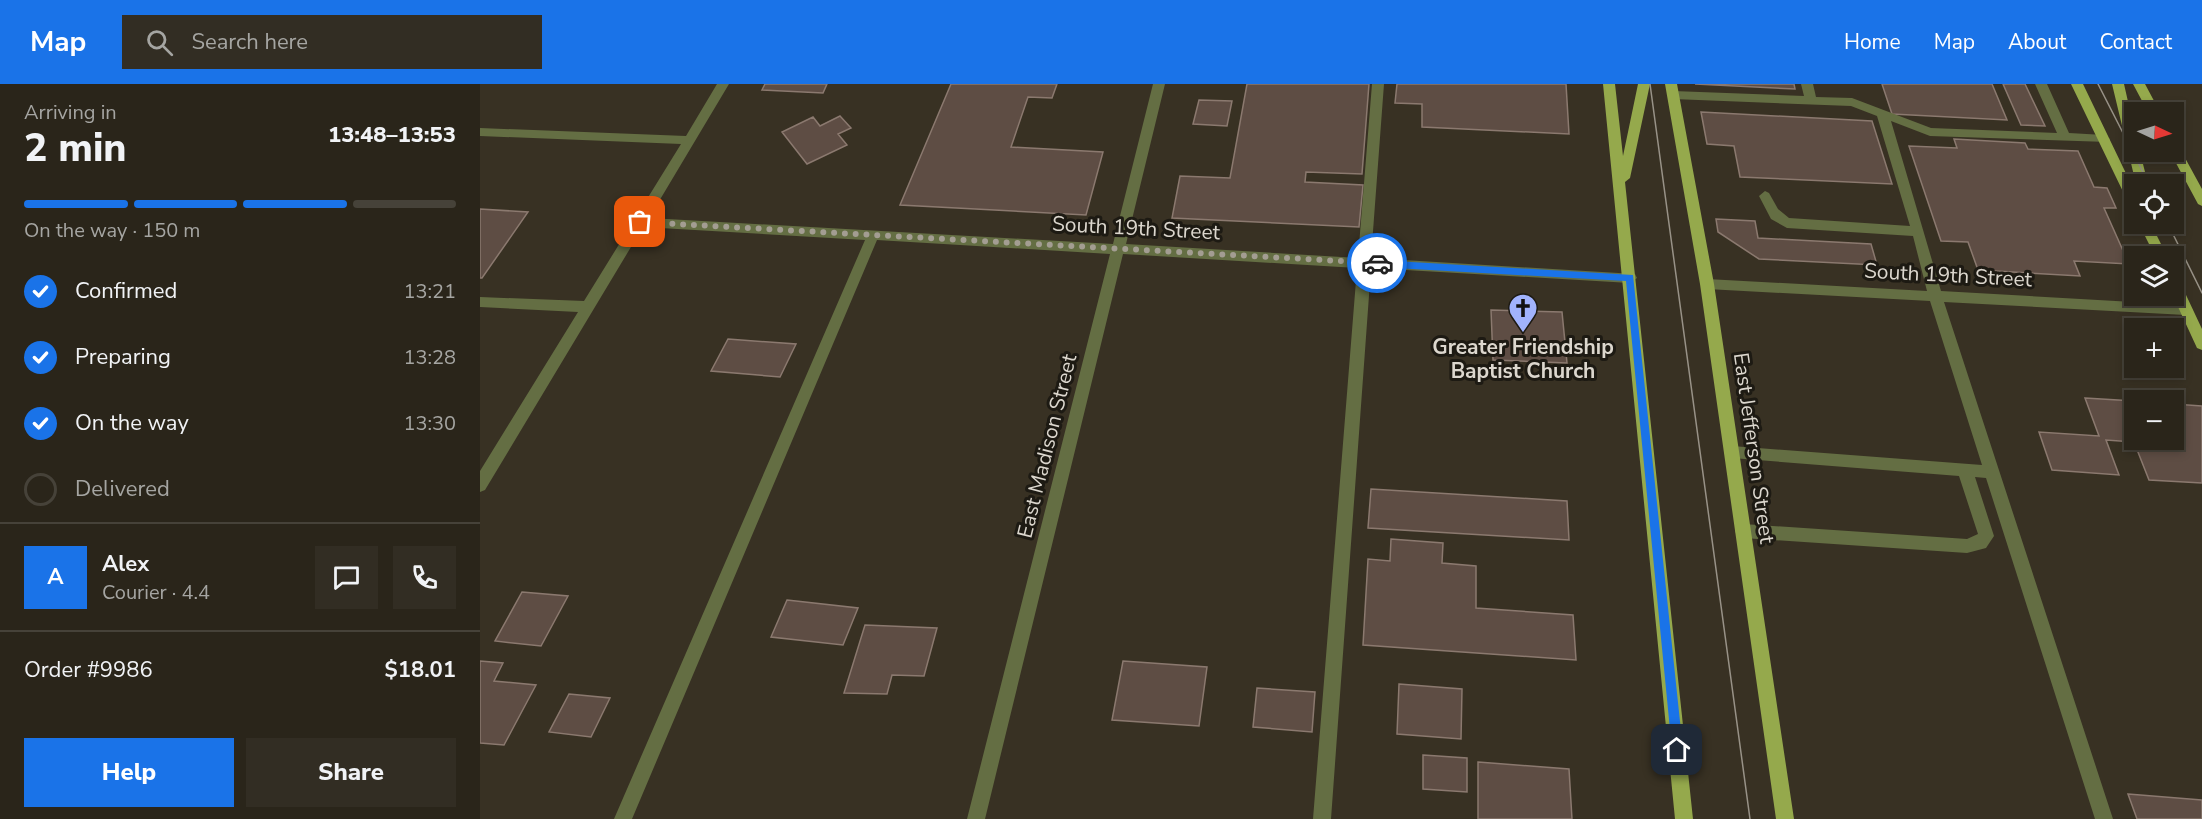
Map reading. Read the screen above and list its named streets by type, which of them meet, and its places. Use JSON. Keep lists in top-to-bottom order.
{
  "streets": {
    "main road": ["East Jefferson Street"],
    "street": ["South 19th Street", "East Madison Street"]
  },
  "crossings": [
    ["South 19th Street", "East Madison Street"],
    ["South 19th Street", "East Jefferson Street"]
  ],
  "places": {
    "church": ["Greater Friendship Baptist Church"]
  },
  "north": "right",
  "page": {
    "header": "Map",
    "search": "Search here",
    "nav": [
      "Home",
      "Map",
      "About",
      "Contact"
    ],
    "heading": ["2 min", "Arriving in", "13:48–13:53"],
    "panel": [
      "Alex",
      "Courier · 4.4",
      "Order #9986",
      "$18.01"
    ],
    "map_buttons": ["+", "−"],
    "bar": "On the way · 150 m",
    "list": [
      ["Confirmed", "13:21"],
      ["Preparing", "13:28"],
      ["On the way", "13:30"],
      "Delivered"
    ],
    "round": "A",
    "buttons": ["Help", "Share"]
  }
}
